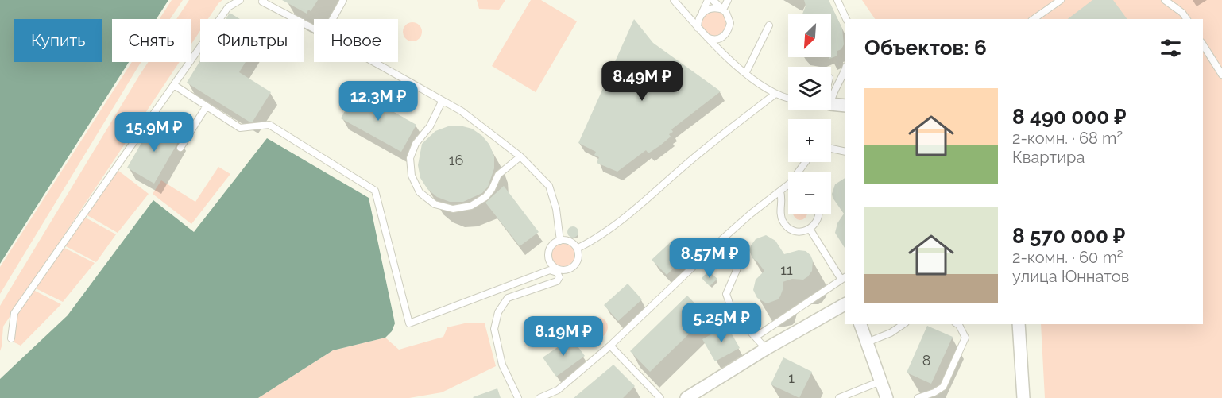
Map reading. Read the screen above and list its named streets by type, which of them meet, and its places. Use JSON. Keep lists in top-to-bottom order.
{
  "house_numbers": [
    "16",
    "11",
    "8",
    "1"
  ],
  "north": "bottom left",
  "page": {
    "map_buttons": ["+", "−"],
    "chip": [
      "Купить",
      "Снять",
      "Фильтры",
      "Новое"
    ],
    "heading": "Объектов: 6",
    "price": [
      "8.49M ₽",
      "12.3M ₽",
      "15.9M ₽",
      "8.57M ₽",
      "5.25M ₽",
      "8.19M ₽"
    ],
    "list": [
      {
        "name": "8 490 000 ₽",
        "note": "2-комн. · 68 m² · Квартира"
      },
      {
        "name": "8 570 000 ₽",
        "note": "2-комн. · 60 m² · улица Юннатов"
      }
    ]
  }
}
